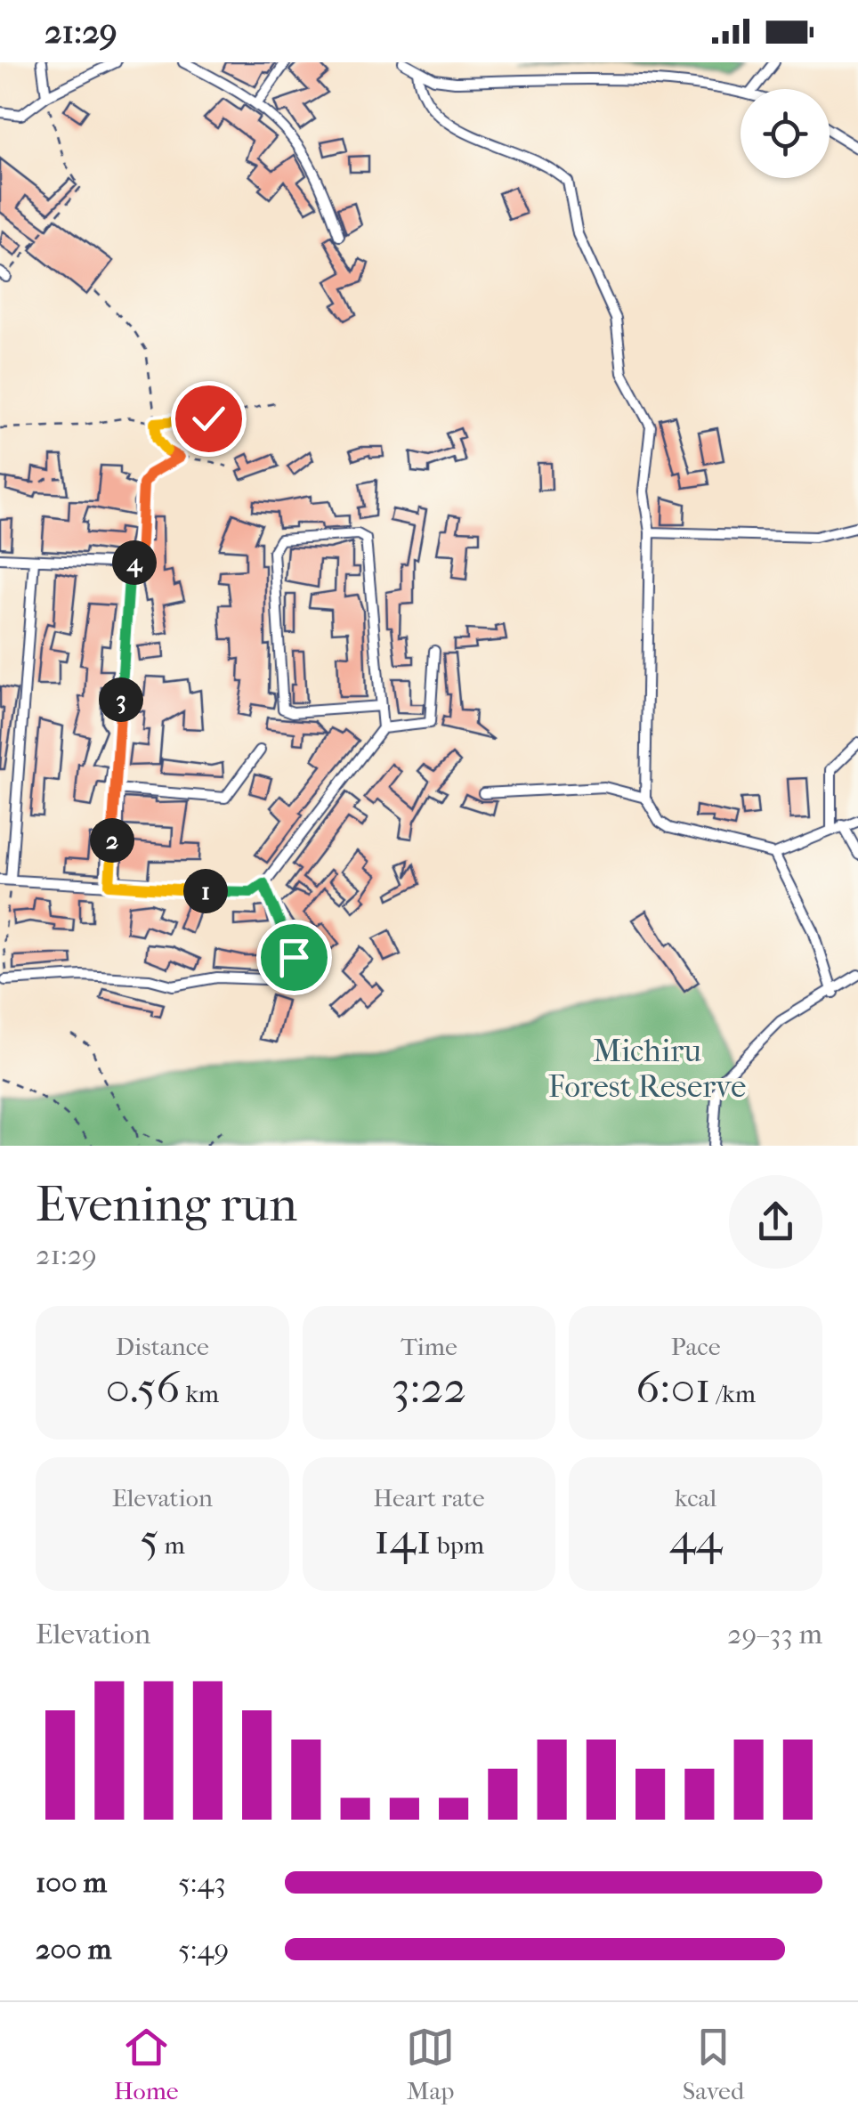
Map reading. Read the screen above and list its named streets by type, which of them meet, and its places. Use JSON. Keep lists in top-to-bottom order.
{
  "parks": ["Michiru Forest Reserve"],
  "page": {
    "status": "21:29",
    "pins": [
      "4",
      "3",
      "2",
      "1"
    ],
    "heading": ["Evening run", "21:29"],
    "stats": [
      ["Distance", "0.56 km"],
      ["Time", "3:22"],
      ["Pace", "6:01 /km"],
      ["Elevation", "5 m"],
      ["Heart rate", "141 bpm"],
      ["kcal", "44"]
    ],
    "chart": ["Elevation", "29–33 m"],
    "list": [
      {
        "name": "100 m",
        "note": "5:43"
      },
      {
        "name": "200 m",
        "note": "5:49"
      }
    ],
    "tabs": ["Home", "Map", "Saved"]
  }
}
